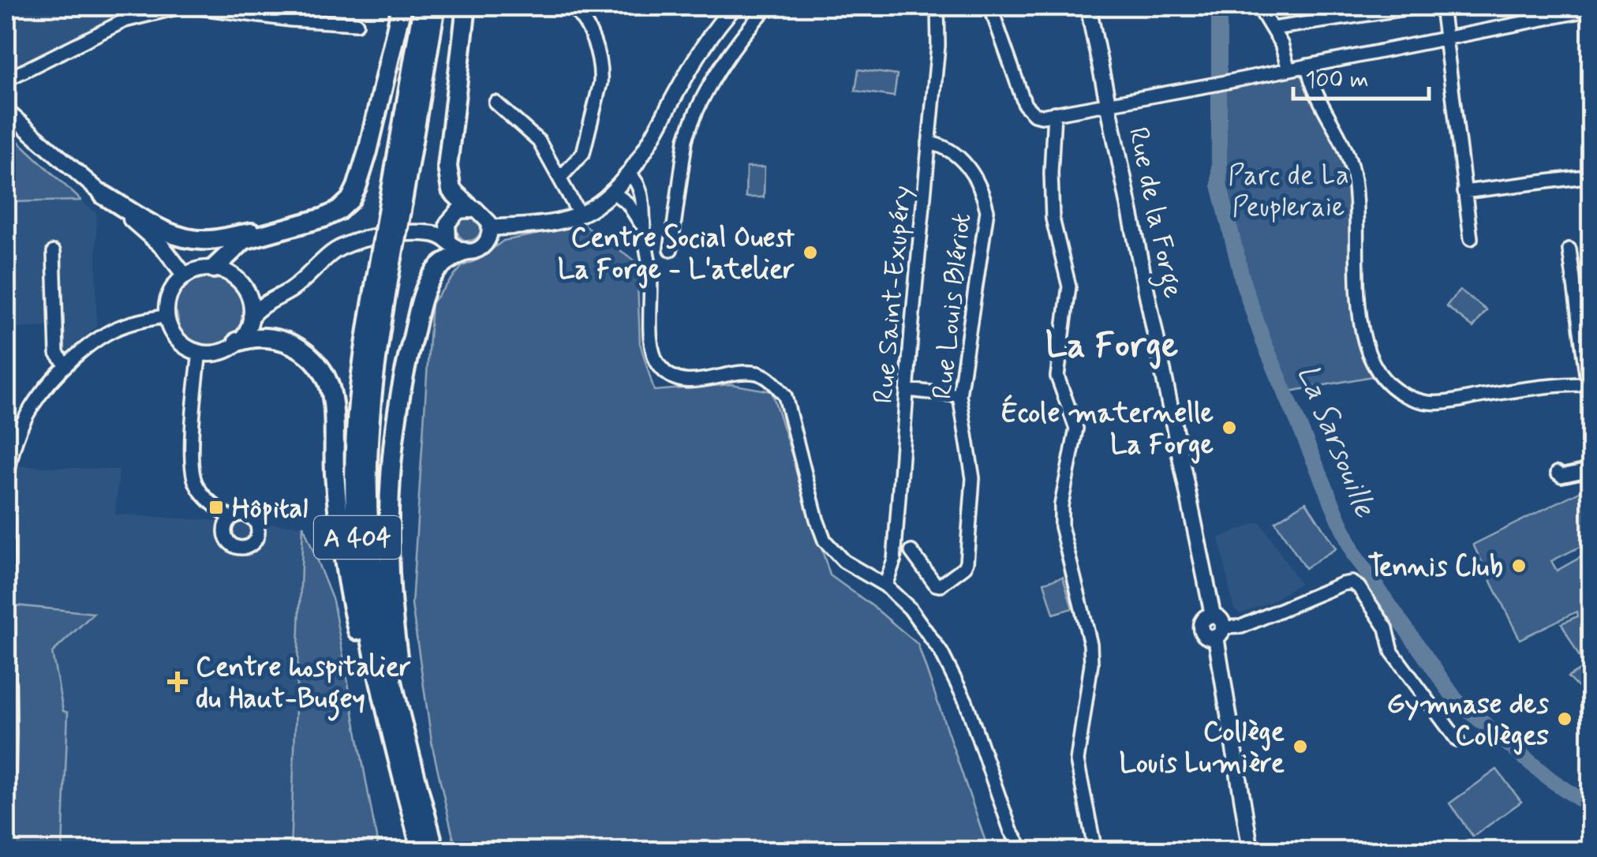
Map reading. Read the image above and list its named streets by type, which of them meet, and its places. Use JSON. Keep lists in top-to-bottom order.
{
  "streets": {
    "highway": ["A 404"],
    "main road": ["Rue de la Forge"],
    "street": ["Rue Saint-Exupéry", "Rue Louis Blériot"]
  },
  "crossings": [
    ["Rue Saint-Exupéry", "Rue Louis Blériot"]
  ],
  "districts": ["La Forge"],
  "water": ["La Sarsouille"],
  "parks": ["Parc de La Peupleraie"],
  "places": {
    "other": [
      "Centre Social Ouest La Forge - L'atelier",
      "École maternelle La Forge",
      "Tennis Club",
      "Gymnase des Collèges",
      "Collège Louis Lumière"
    ],
    "transit": ["Hôpital"],
    "health": ["Centre hospitalier du Haut-Bugey"]
  },
  "scale_bar": "100 m"
}
